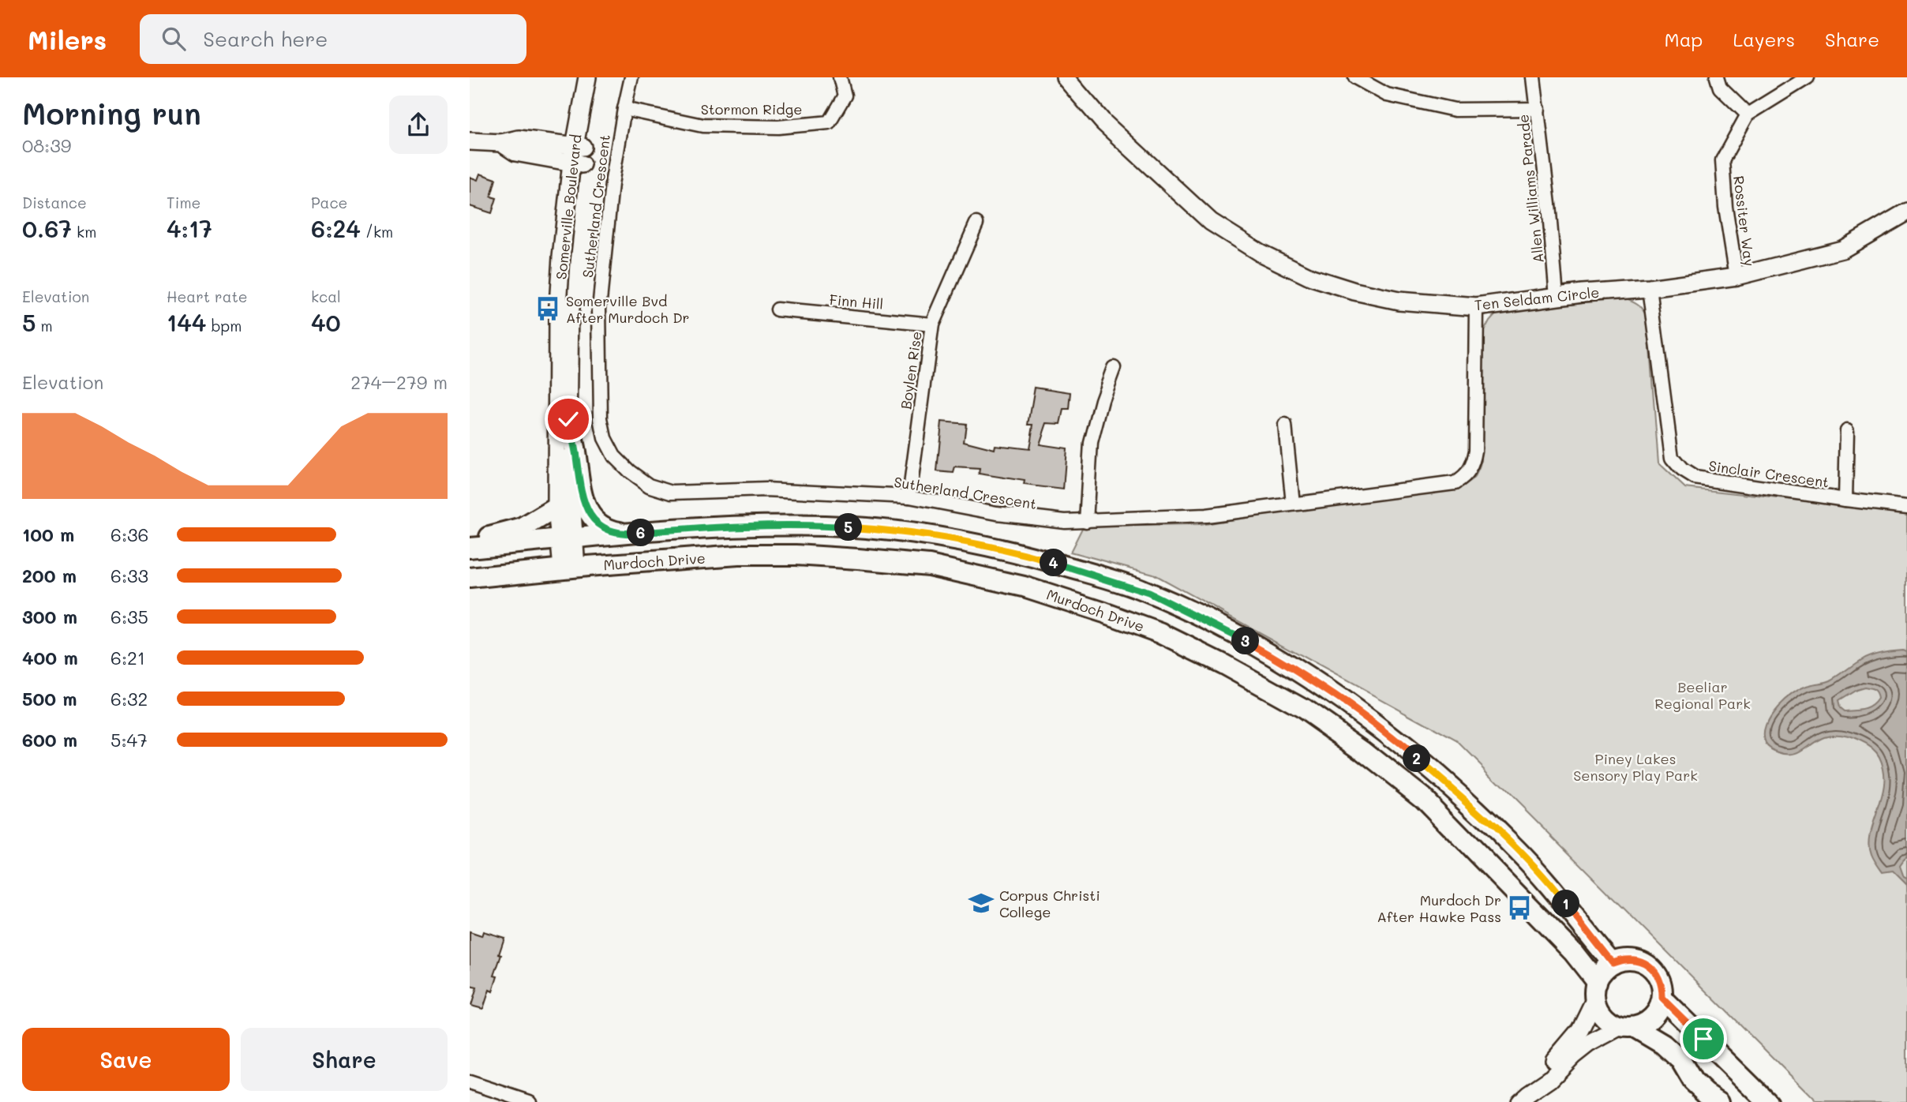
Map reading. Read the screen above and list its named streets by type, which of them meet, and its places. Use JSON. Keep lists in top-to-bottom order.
{
  "streets": {
    "main road": ["Somerville Boulevard", "Ten Seldam Circle", "Murdoch Drive"],
    "street": [
      "Stormon Ridge",
      "Allen Williams Parade",
      "Sutherland Crescent",
      "Rossiter Way",
      "Finn Hill",
      "Boylen Rise",
      "Sinclair Crescent"
    ]
  },
  "crossings": [
    ["Stormon Ridge", "Sutherland Crescent"],
    ["Allen Williams Parade", "Ten Seldam Circle"],
    ["Sutherland Crescent", "Ten Seldam Circle"],
    ["Sutherland Crescent", "Boylen Rise"],
    ["Somerville Boulevard", "Murdoch Drive"],
    ["Rossiter Way", "Ten Seldam Circle"],
    ["Ten Seldam Circle", "Sinclair Crescent"],
    ["Finn Hill", "Boylen Rise"]
  ],
  "parks": ["Beeliar Regional Park", "Piney Lakes Sensory Play Park"],
  "places": {
    "bus stop": ["Somerville Bvd After Murdoch Dr", "Murdoch Dr After Hawke Pass"],
    "school or university": ["Corpus Christi College"]
  },
  "page": {
    "header": "Milers",
    "search": "Search here",
    "nav": ["Map", "Layers", "Share"],
    "heading": ["Morning run", "08:39"],
    "stats": [
      ["Distance", "0.67 km"],
      ["Time", "4:17"],
      ["Pace", "6:24 /km"],
      ["Elevation", "5 m"],
      ["Heart rate", "144 bpm"],
      ["kcal", "40"]
    ],
    "chart": ["Elevation", "274–279 m"],
    "pins": [
      "5",
      "6",
      "4",
      "3",
      "2",
      "1"
    ],
    "list": [
      {
        "name": "100 m",
        "note": "6:36"
      },
      {
        "name": "200 m",
        "note": "6:33"
      },
      {
        "name": "300 m",
        "note": "6:35"
      },
      {
        "name": "400 m",
        "note": "6:21"
      },
      {
        "name": "500 m",
        "note": "6:32"
      },
      {
        "name": "600 m",
        "note": "5:47"
      }
    ],
    "buttons": ["Save", "Share"]
  }
}
